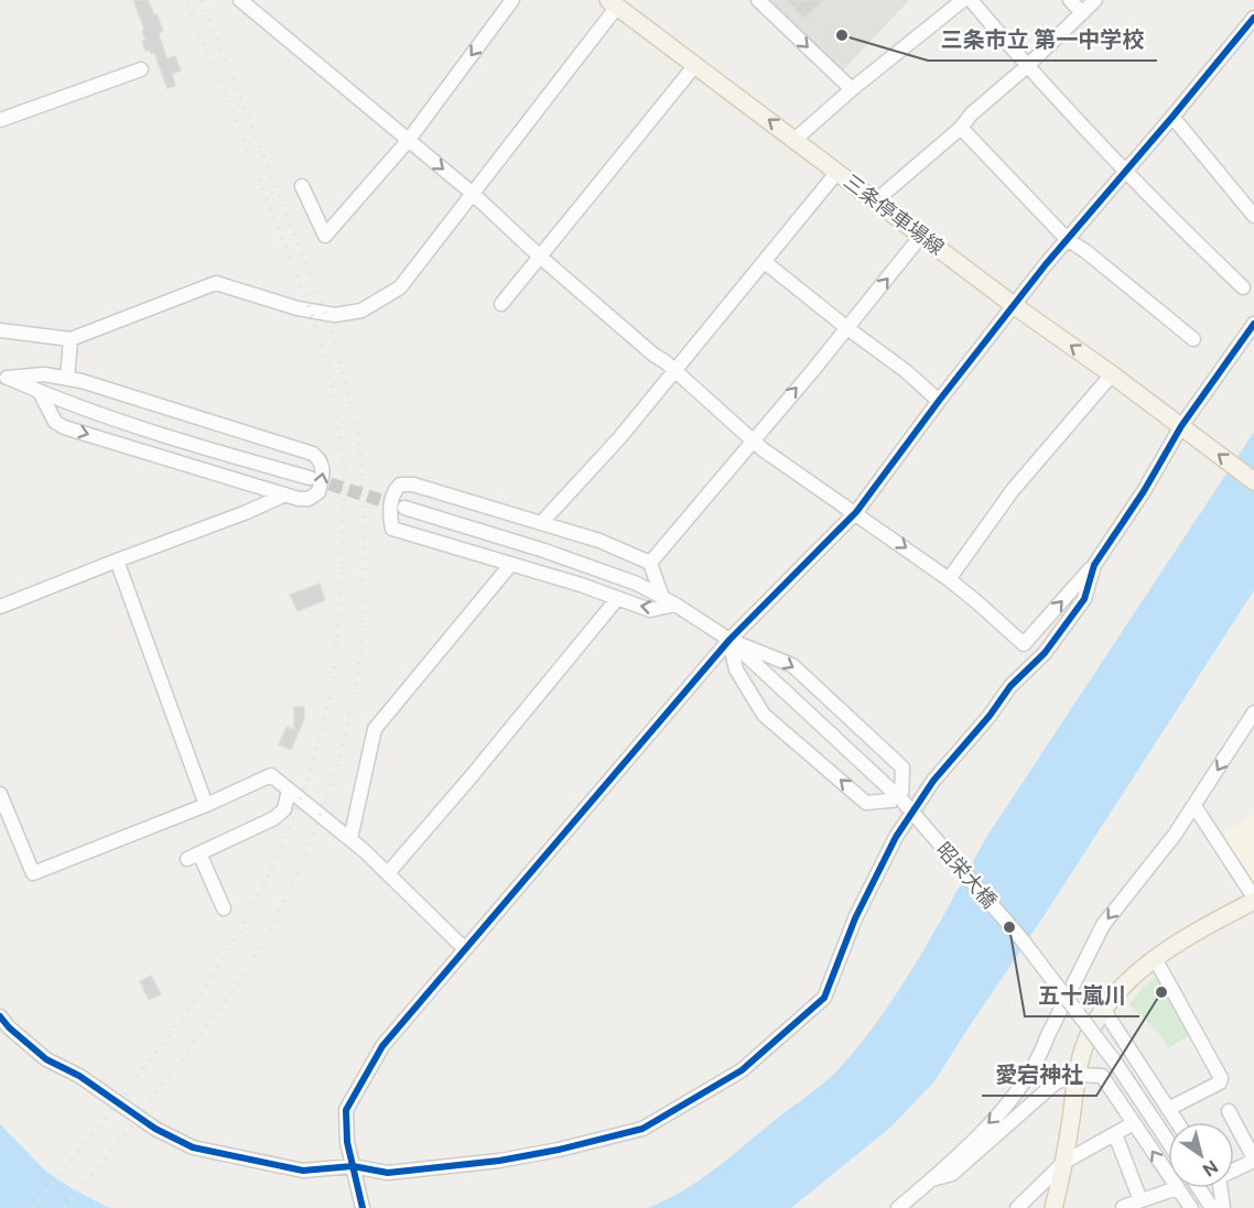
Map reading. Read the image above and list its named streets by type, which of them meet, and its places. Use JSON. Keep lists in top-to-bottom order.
{
  "streets": {
    "main road": ["三条停車場線"],
    "street": ["昭栄大橋"]
  },
  "one_way": ["三条停車場線"],
  "places": ["三条市立 第一中学校", "五十嵐川", "愛宕神社"],
  "north": "bottom right"
}
